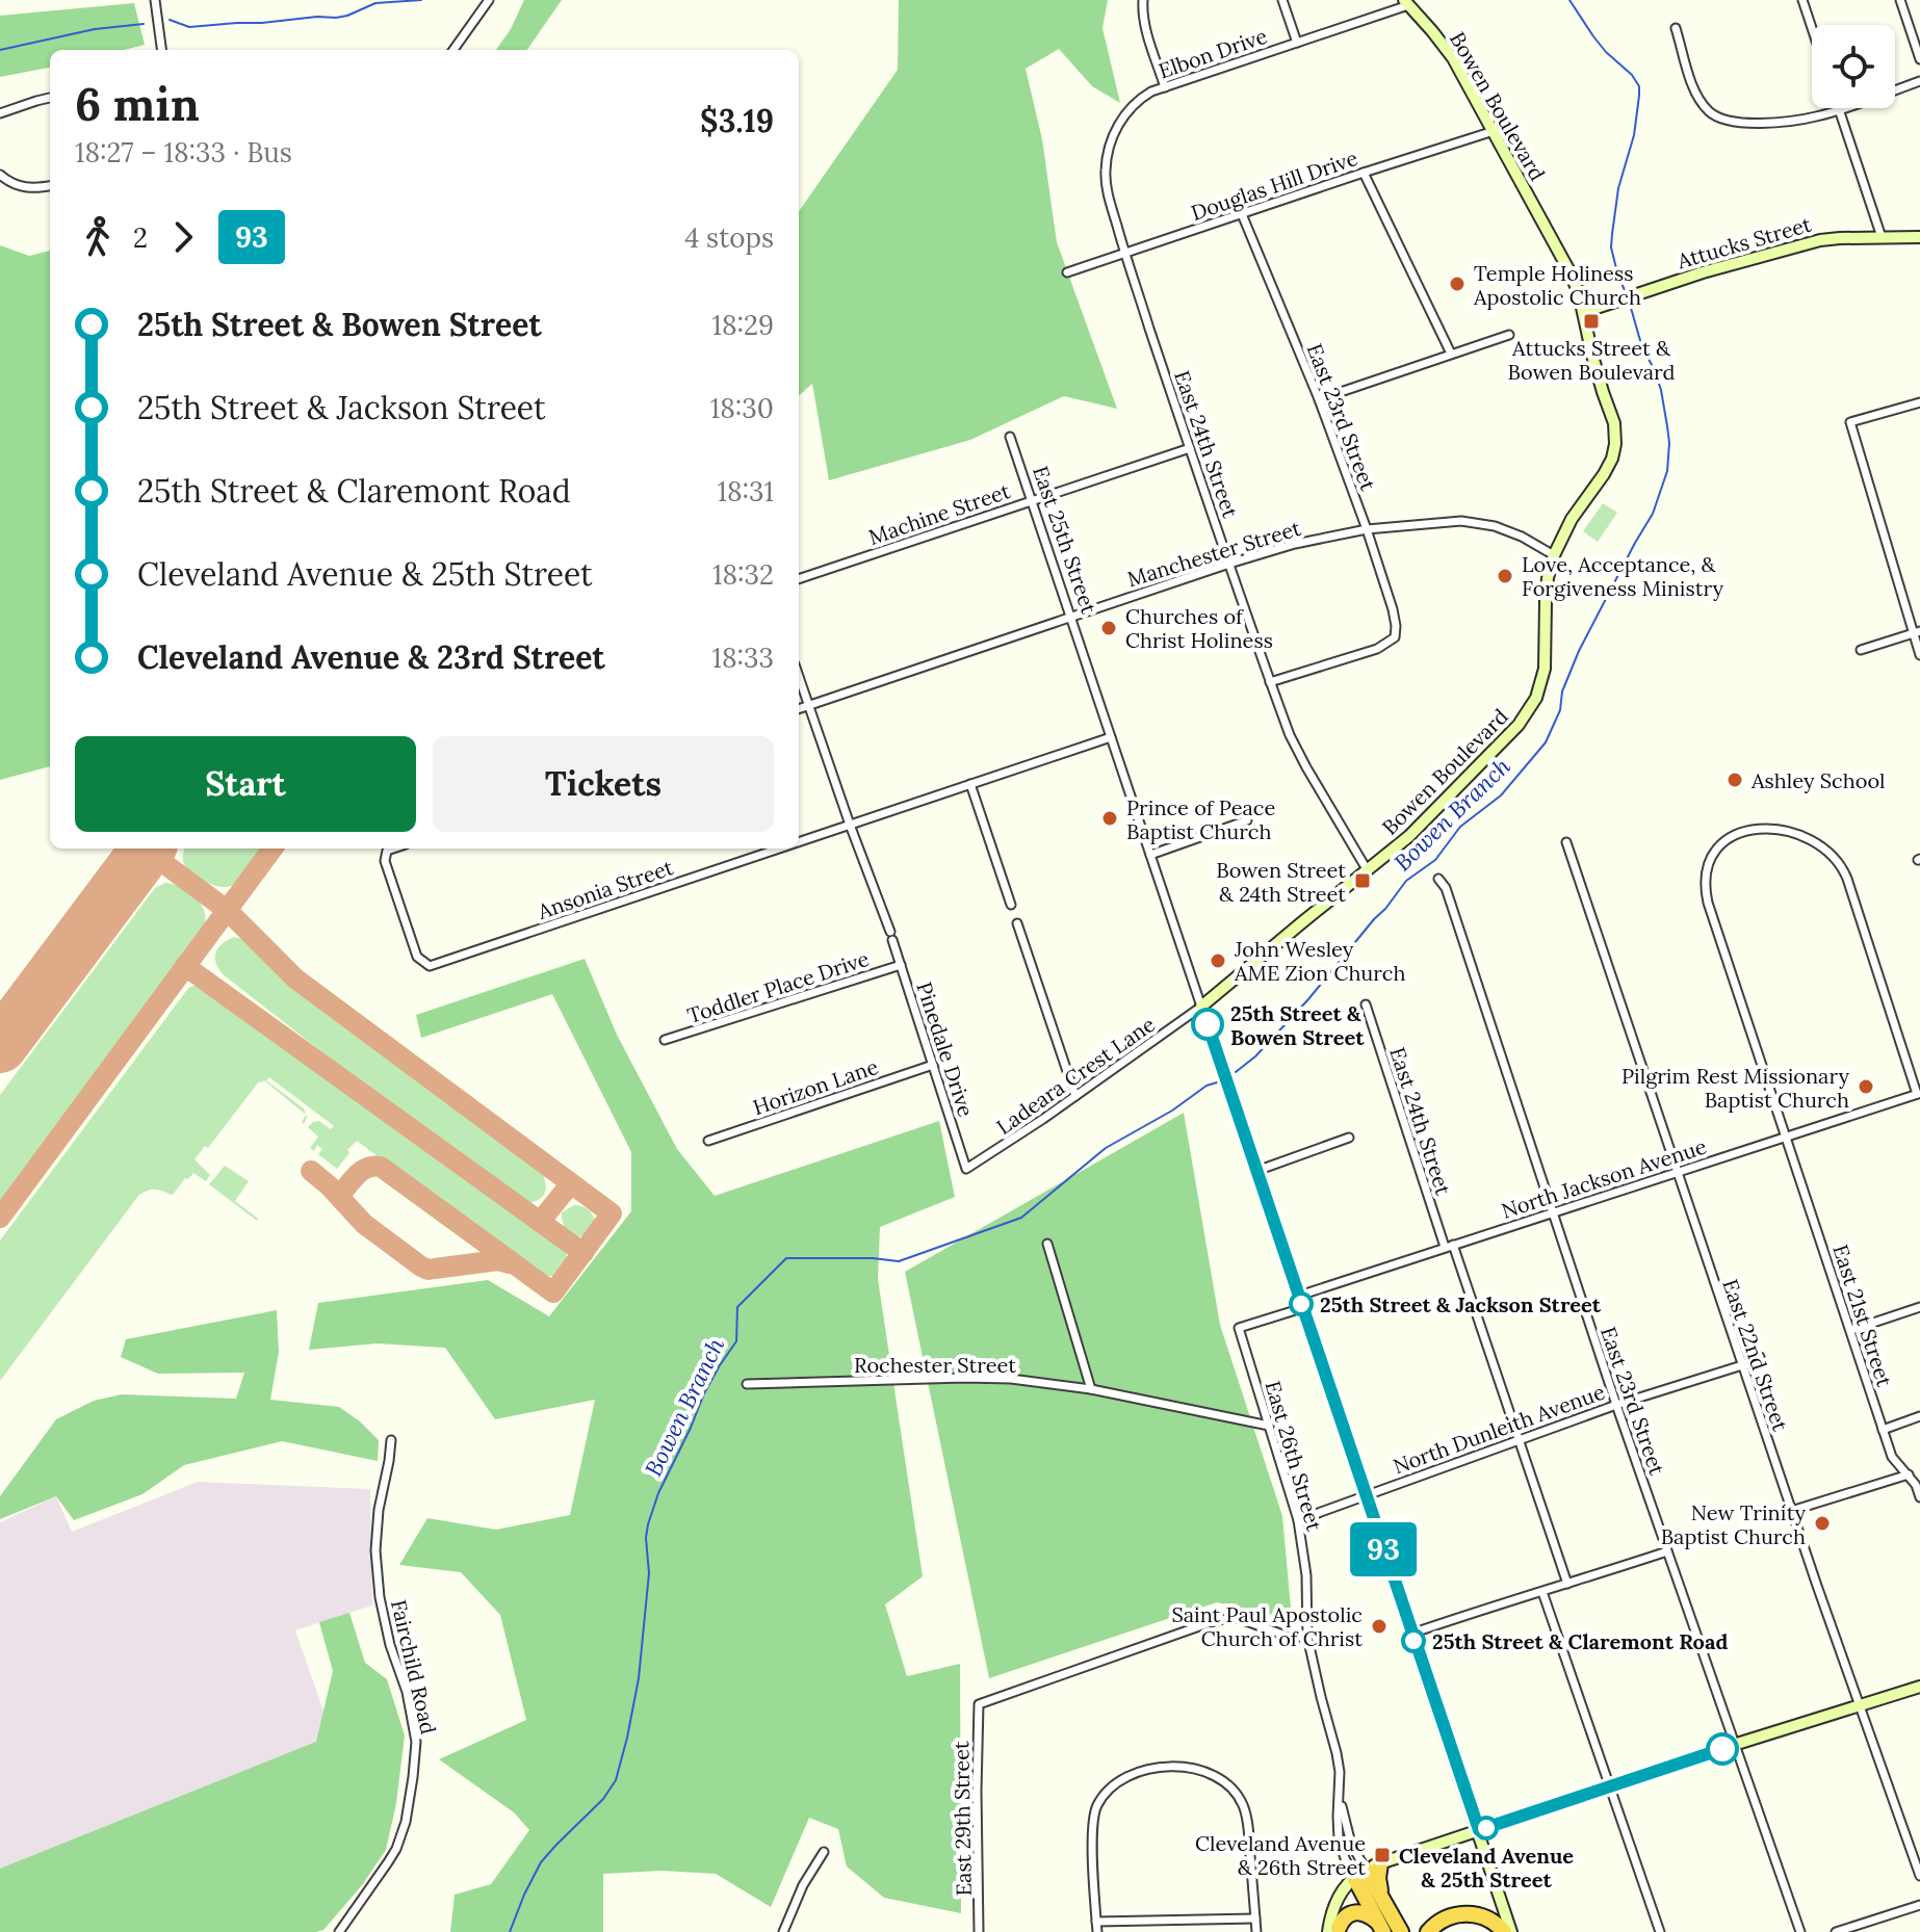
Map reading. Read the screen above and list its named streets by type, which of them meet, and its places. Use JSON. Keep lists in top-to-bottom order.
{
  "streets": {
    "street": [
      "Elbon Drive",
      "Bowen Boulevard",
      "Douglas Hill Drive",
      "Attucks Street",
      "East 23rd Street",
      "East 24th Street",
      "Machine Street",
      "East 25th Street",
      "Manchester Street",
      "Ansonia Street",
      "Toddler Place Drive",
      "Pinedale Drive",
      "Ladeara Crest Lane",
      "Horizon Lane",
      "North Jackson Avenue",
      "East 21st Street",
      "East 22nd Street",
      "Rochester Street",
      "North Dunleith Avenue",
      "East 26th Street",
      "Fairchild Road",
      "East 29th Street"
    ]
  },
  "crossings": [
    ["Elbon Drive", "Bowen Boulevard"],
    ["Elbon Drive", "Douglas Hill Drive"],
    ["Elbon Drive", "East 24th Street"],
    ["Bowen Boulevard", "Douglas Hill Drive"],
    ["Bowen Boulevard", "Attucks Street"],
    ["Bowen Boulevard", "East 24th Street"],
    ["Bowen Boulevard", "East 25th Street"],
    ["Bowen Boulevard", "Manchester Street"],
    ["Bowen Boulevard", "Ladeara Crest Lane"],
    ["Douglas Hill Drive", "East 23rd Street"],
    ["Douglas Hill Drive", "East 24th Street"],
    ["East 23rd Street", "East 24th Street"],
    ["East 23rd Street", "Manchester Street"],
    ["East 23rd Street", "North Jackson Avenue"],
    ["East 23rd Street", "North Dunleith Avenue"],
    ["East 24th Street", "Machine Street"],
    ["East 24th Street", "Manchester Street"],
    ["East 24th Street", "North Jackson Avenue"],
    ["East 24th Street", "North Dunleith Avenue"],
    ["Machine Street", "East 25th Street"],
    ["East 25th Street", "Manchester Street"],
    ["East 25th Street", "Ansonia Street"],
    ["East 25th Street", "Ladeara Crest Lane"],
    ["East 25th Street", "North Jackson Avenue"],
    ["East 25th Street", "North Dunleith Avenue"],
    ["Ansonia Street", "Pinedale Drive"],
    ["Toddler Place Drive", "Pinedale Drive"],
    ["Pinedale Drive", "Ladeara Crest Lane"],
    ["Pinedale Drive", "Horizon Lane"],
    ["North Jackson Avenue", "East 21st Street"],
    ["North Jackson Avenue", "East 22nd Street"],
    ["North Jackson Avenue", "East 26th Street"],
    ["East 22nd Street", "North Dunleith Avenue"],
    ["Rochester Street", "East 26th Street"],
    ["North Dunleith Avenue", "East 26th Street"],
    ["East 26th Street", "East 29th Street"]
  ],
  "water": ["Bowen Branch"],
  "places": {
    "other": [
      "Temple Holiness Apostolic Church",
      "Love, Acceptance, & Forgiveness Ministry",
      "Churches of Christ Holiness",
      "Ashley School",
      "Prince of Peace Baptist Church",
      "John Wesley AME Zion Church",
      "25th Street & Bowen Street",
      "Pilgrim Rest Missionary Baptist Church",
      "25th Street & Jackson Street",
      "New Trinity Baptist Church",
      "Saint Paul Apostolic Church of Christ",
      "25th Street & Claremont Road",
      "Cleveland Avenue & 25th Street"
    ],
    "transit": ["Attucks Street & Bowen Boulevard", "Bowen Street & 24th Street", "Cleveland Avenue & 26th Street"]
  },
  "lines": ["bus line 93"],
  "page": {
    "on_map": "93",
    "heading": ["6 min", "18:27 – 18:33 · Bus", "$3.19"],
    "legs": ["2", "93", "4 stops"],
    "list": [
      {
        "name": "25th Street & Bowen Street",
        "value": "18:29"
      },
      {
        "name": "25th Street & Jackson Street",
        "value": "18:30"
      },
      {
        "name": "25th Street & Claremont Road",
        "value": "18:31"
      },
      {
        "name": "Cleveland Avenue & 25th Street",
        "value": "18:32"
      },
      {
        "name": "Cleveland Avenue & 23rd Street",
        "value": "18:33"
      }
    ],
    "buttons": ["Start", "Tickets"]
  }
}
